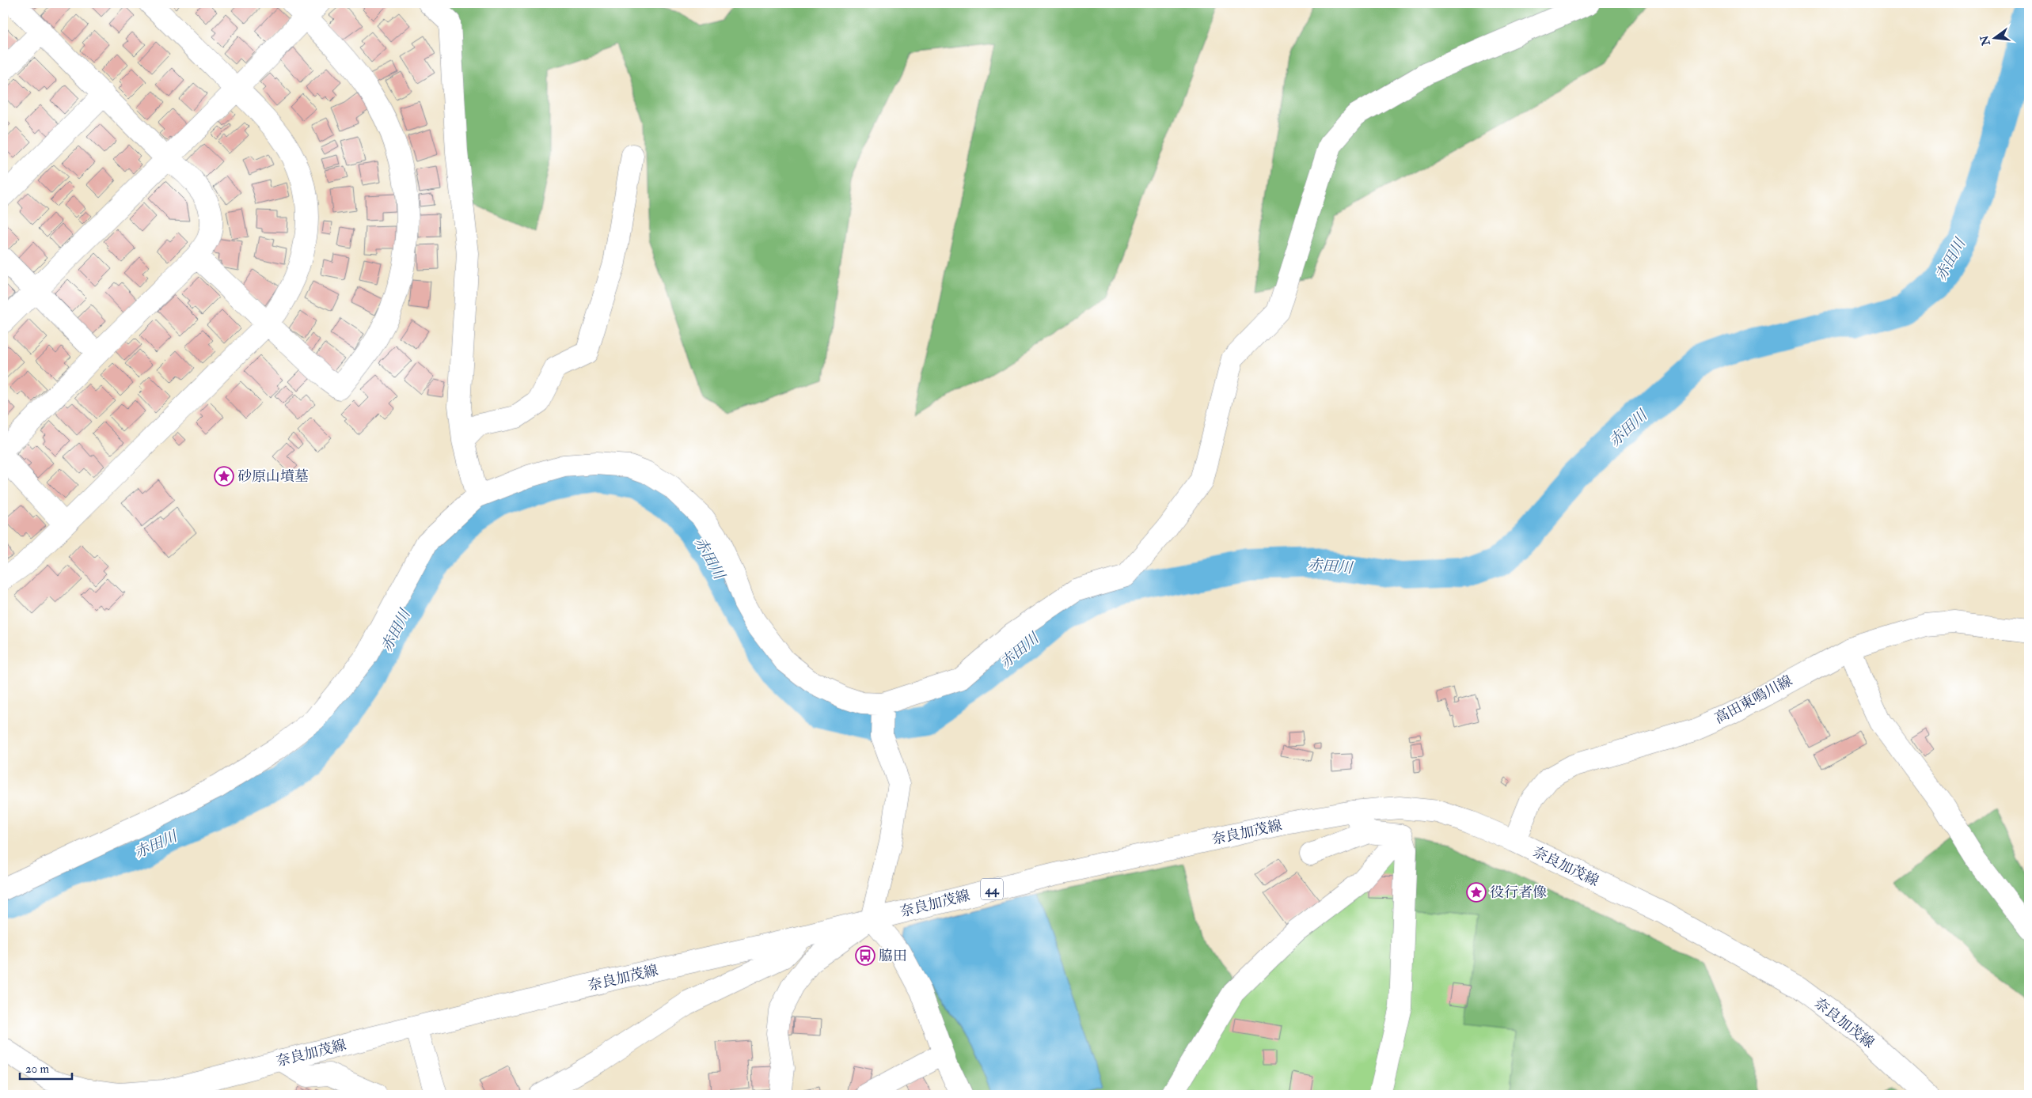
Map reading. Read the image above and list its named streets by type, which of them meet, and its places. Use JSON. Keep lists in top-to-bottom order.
{
  "streets": {
    "street": ["高田東鳴川線", "奈良加茂線", "44"]
  },
  "crossings": [
    ["高田東鳴川線", "奈良加茂線"]
  ],
  "water": ["赤田川"],
  "places": {
    "place": ["砂原山墳墓", "役行者像"],
    "bus stop": ["脇田"]
  },
  "scale_bar": "20 m",
  "north": "left"
}
